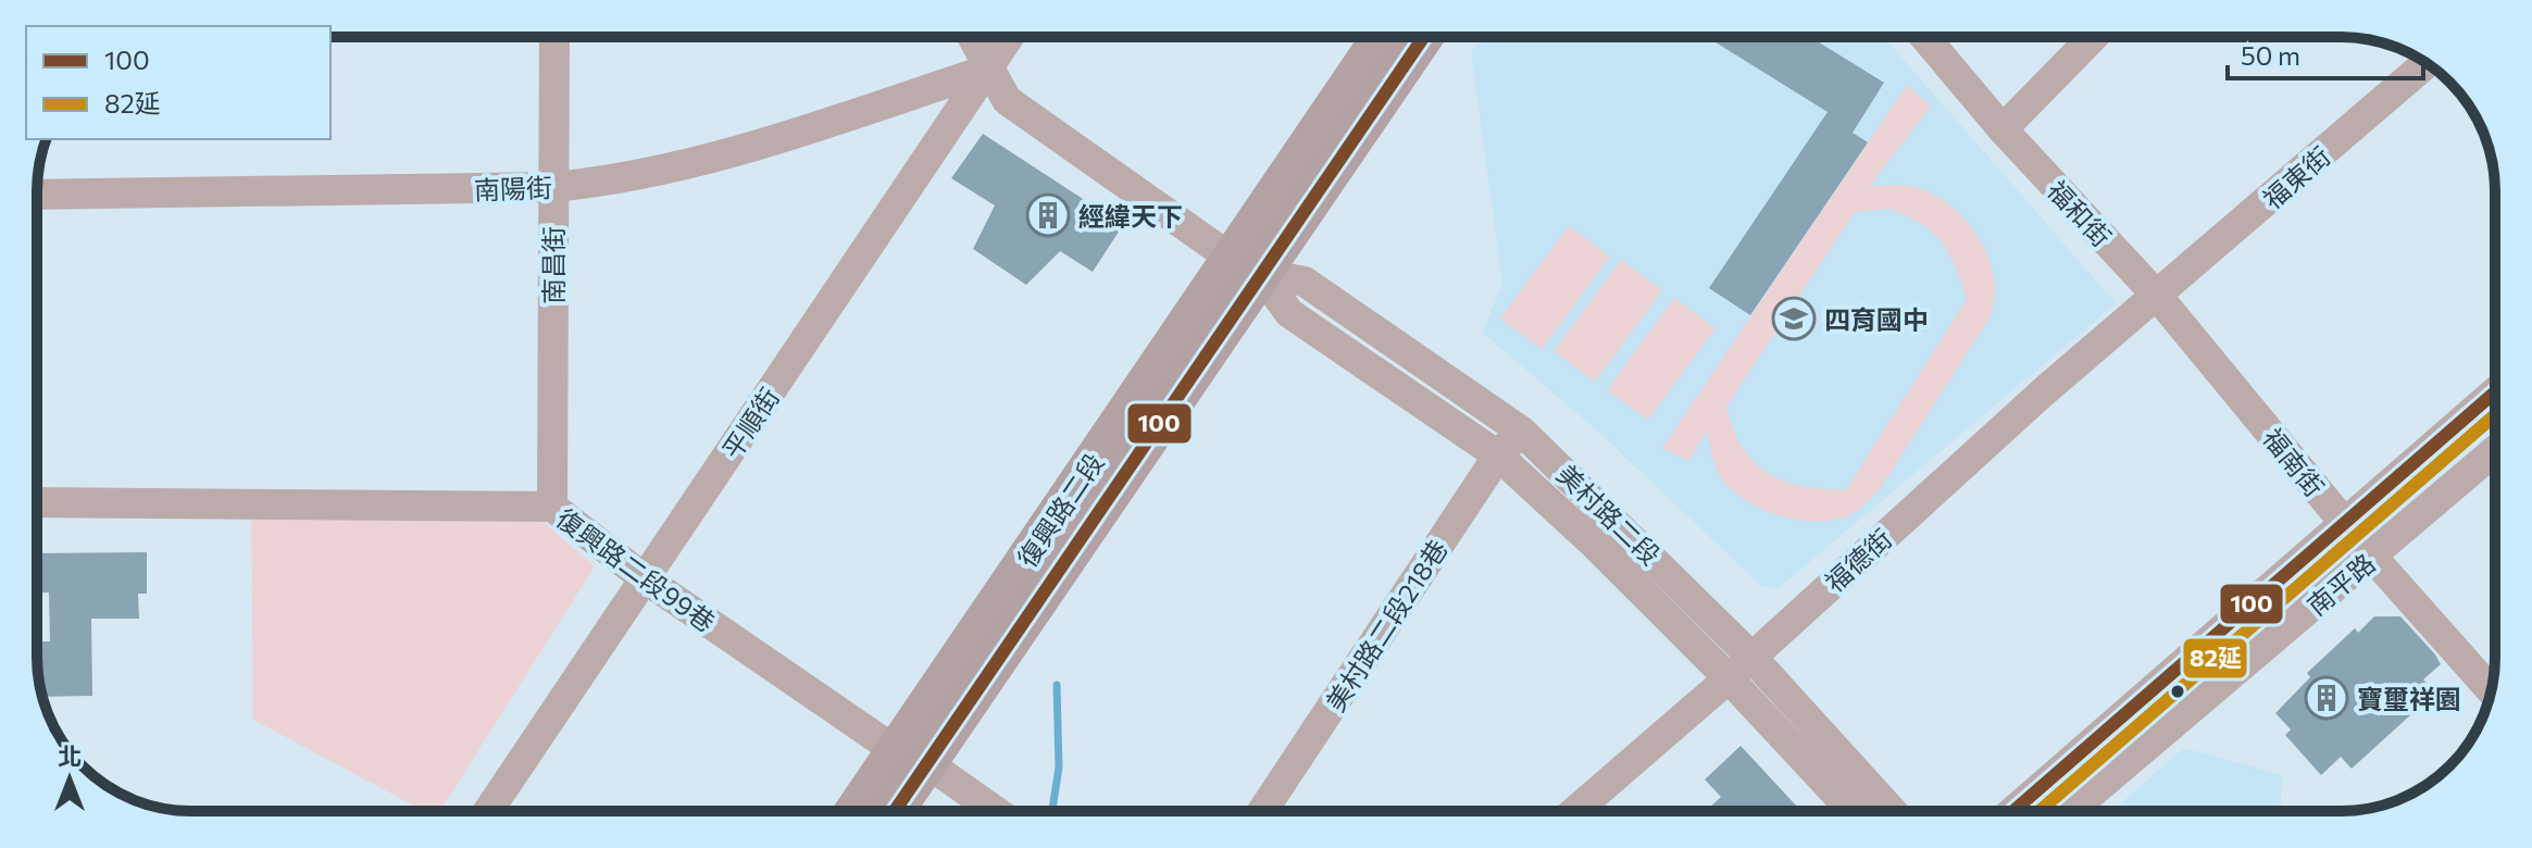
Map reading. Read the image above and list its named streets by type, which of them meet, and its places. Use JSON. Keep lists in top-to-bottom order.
{
  "streets": {
    "main road": ["復興路二段"],
    "street": [
      "福東街",
      "南陽街",
      "福和街",
      "南昌街",
      "平順街",
      "福南街",
      "美村路二段",
      "福德街",
      "復興路二段99巷",
      "南平路",
      "美村路二段218巷"
    ]
  },
  "crossings": [
    ["福東街", "福和街"],
    ["福東街", "福南街"],
    ["福東街", "福德街"],
    ["南陽街", "南昌街"],
    ["南陽街", "平順街"],
    ["南陽街", "美村路二段"],
    ["福和街", "福南街"],
    ["福和街", "福德街"],
    ["南昌街", "復興路二段99巷"],
    ["平順街", "美村路二段"],
    ["平順街", "復興路二段99巷"],
    ["福南街", "福德街"],
    ["福南街", "南平路"],
    ["復興路二段", "美村路二段"],
    ["復興路二段", "復興路二段99巷"],
    ["美村路二段", "福德街"],
    ["美村路二段", "美村路二段218巷"]
  ],
  "places": {
    "building": ["經緯天下", "寶璽祥園"],
    "school or university": ["四育國中"]
  },
  "lines": ["transit line 100", "transit line 82延"],
  "legend": ["100", "82延"],
  "scale_bar": "50 m",
  "north": "top"
}
